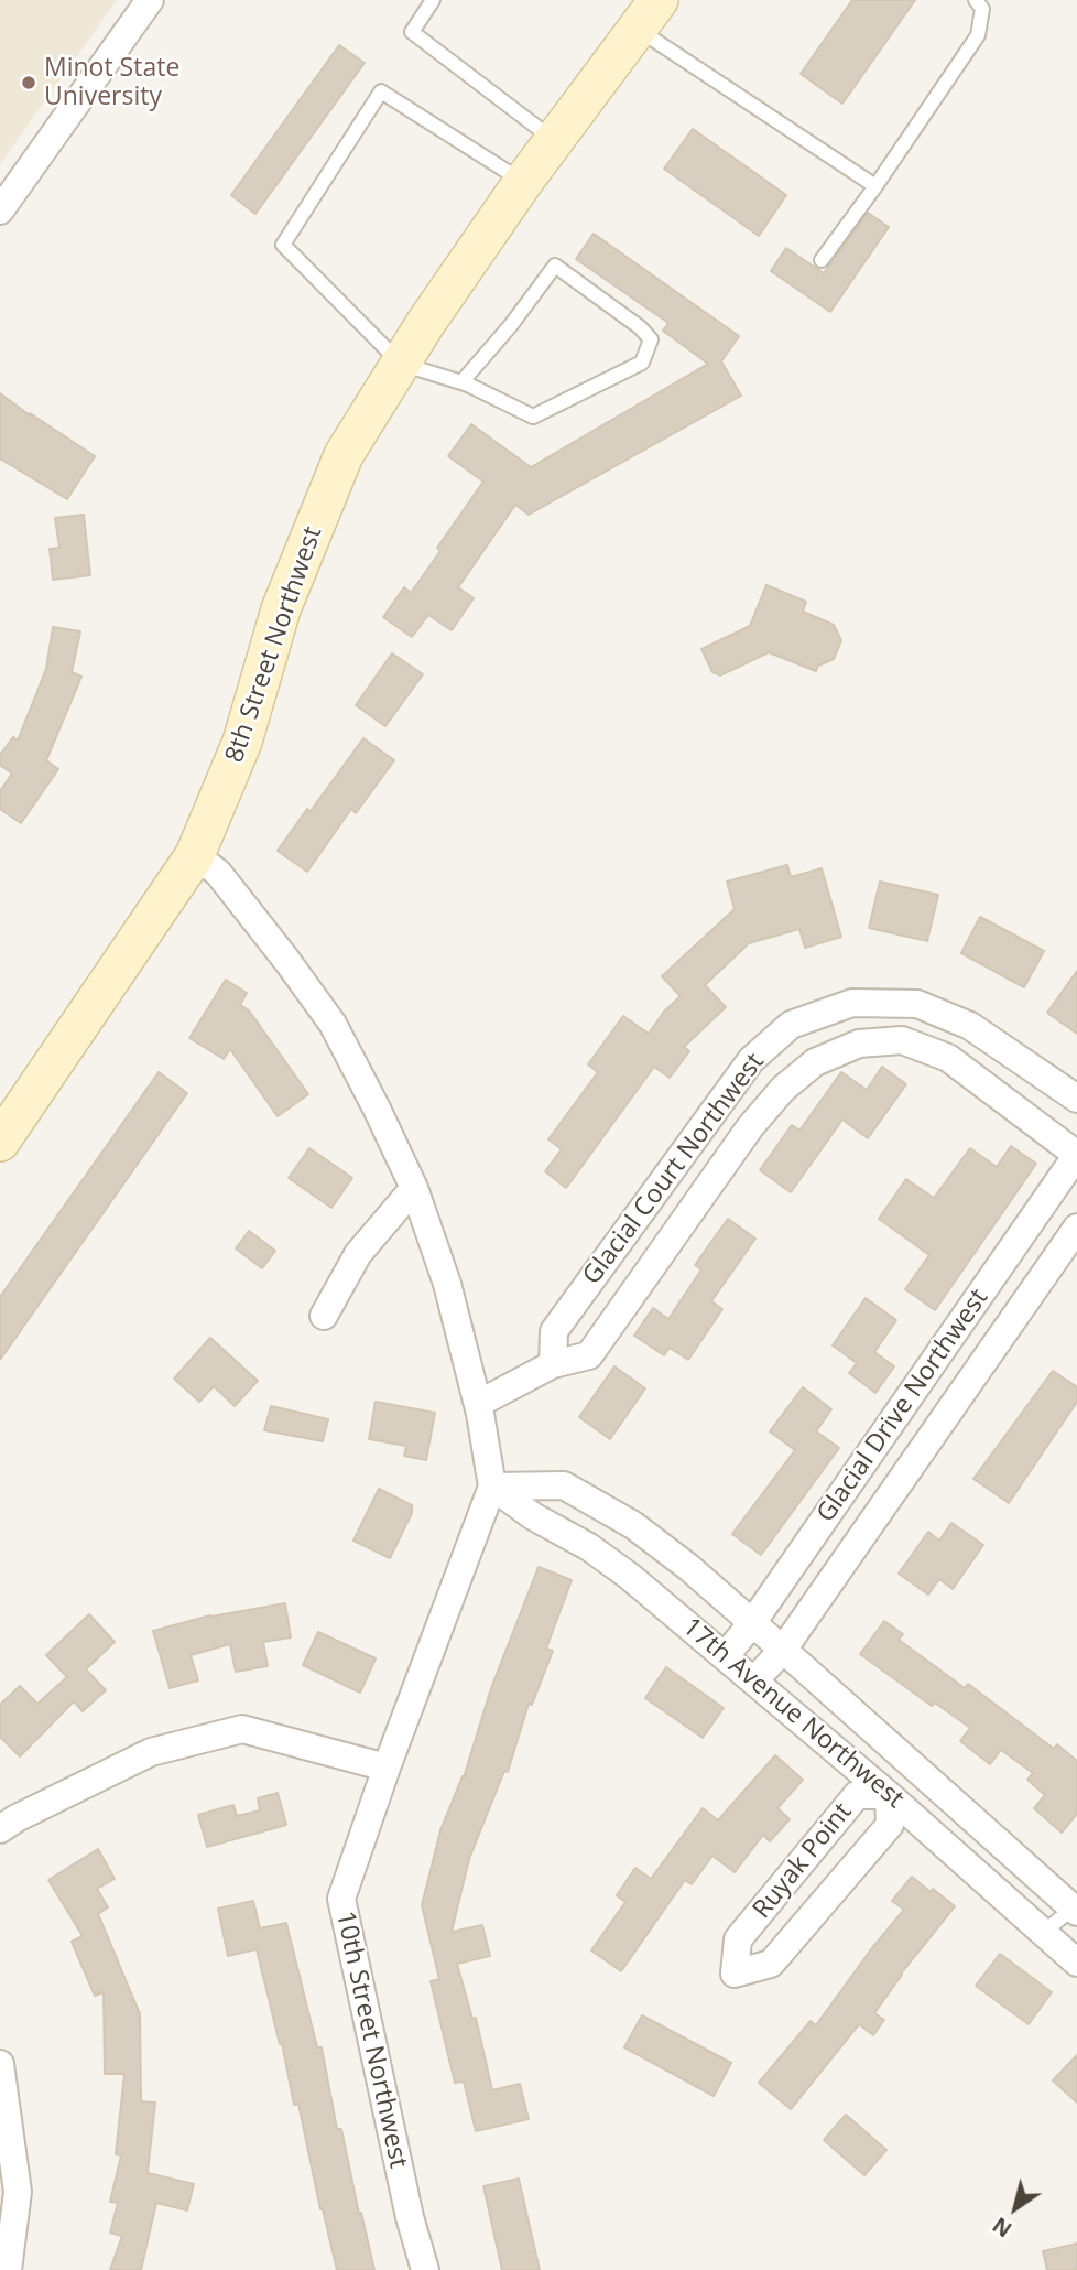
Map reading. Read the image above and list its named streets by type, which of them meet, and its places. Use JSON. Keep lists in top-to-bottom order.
{
  "streets": {
    "street": [
      "8th Street Northwest",
      "Glacial Court Northwest",
      "Glacial Drive Northwest",
      "17th Avenue Northwest",
      "Ruyak Point",
      "10th Street Northwest"
    ]
  },
  "crossings": [
    ["Glacial Drive Northwest", "17th Avenue Northwest"],
    ["17th Avenue Northwest", "Ruyak Point"]
  ],
  "places": ["Minot State University"],
  "north": "bottom left"
}
